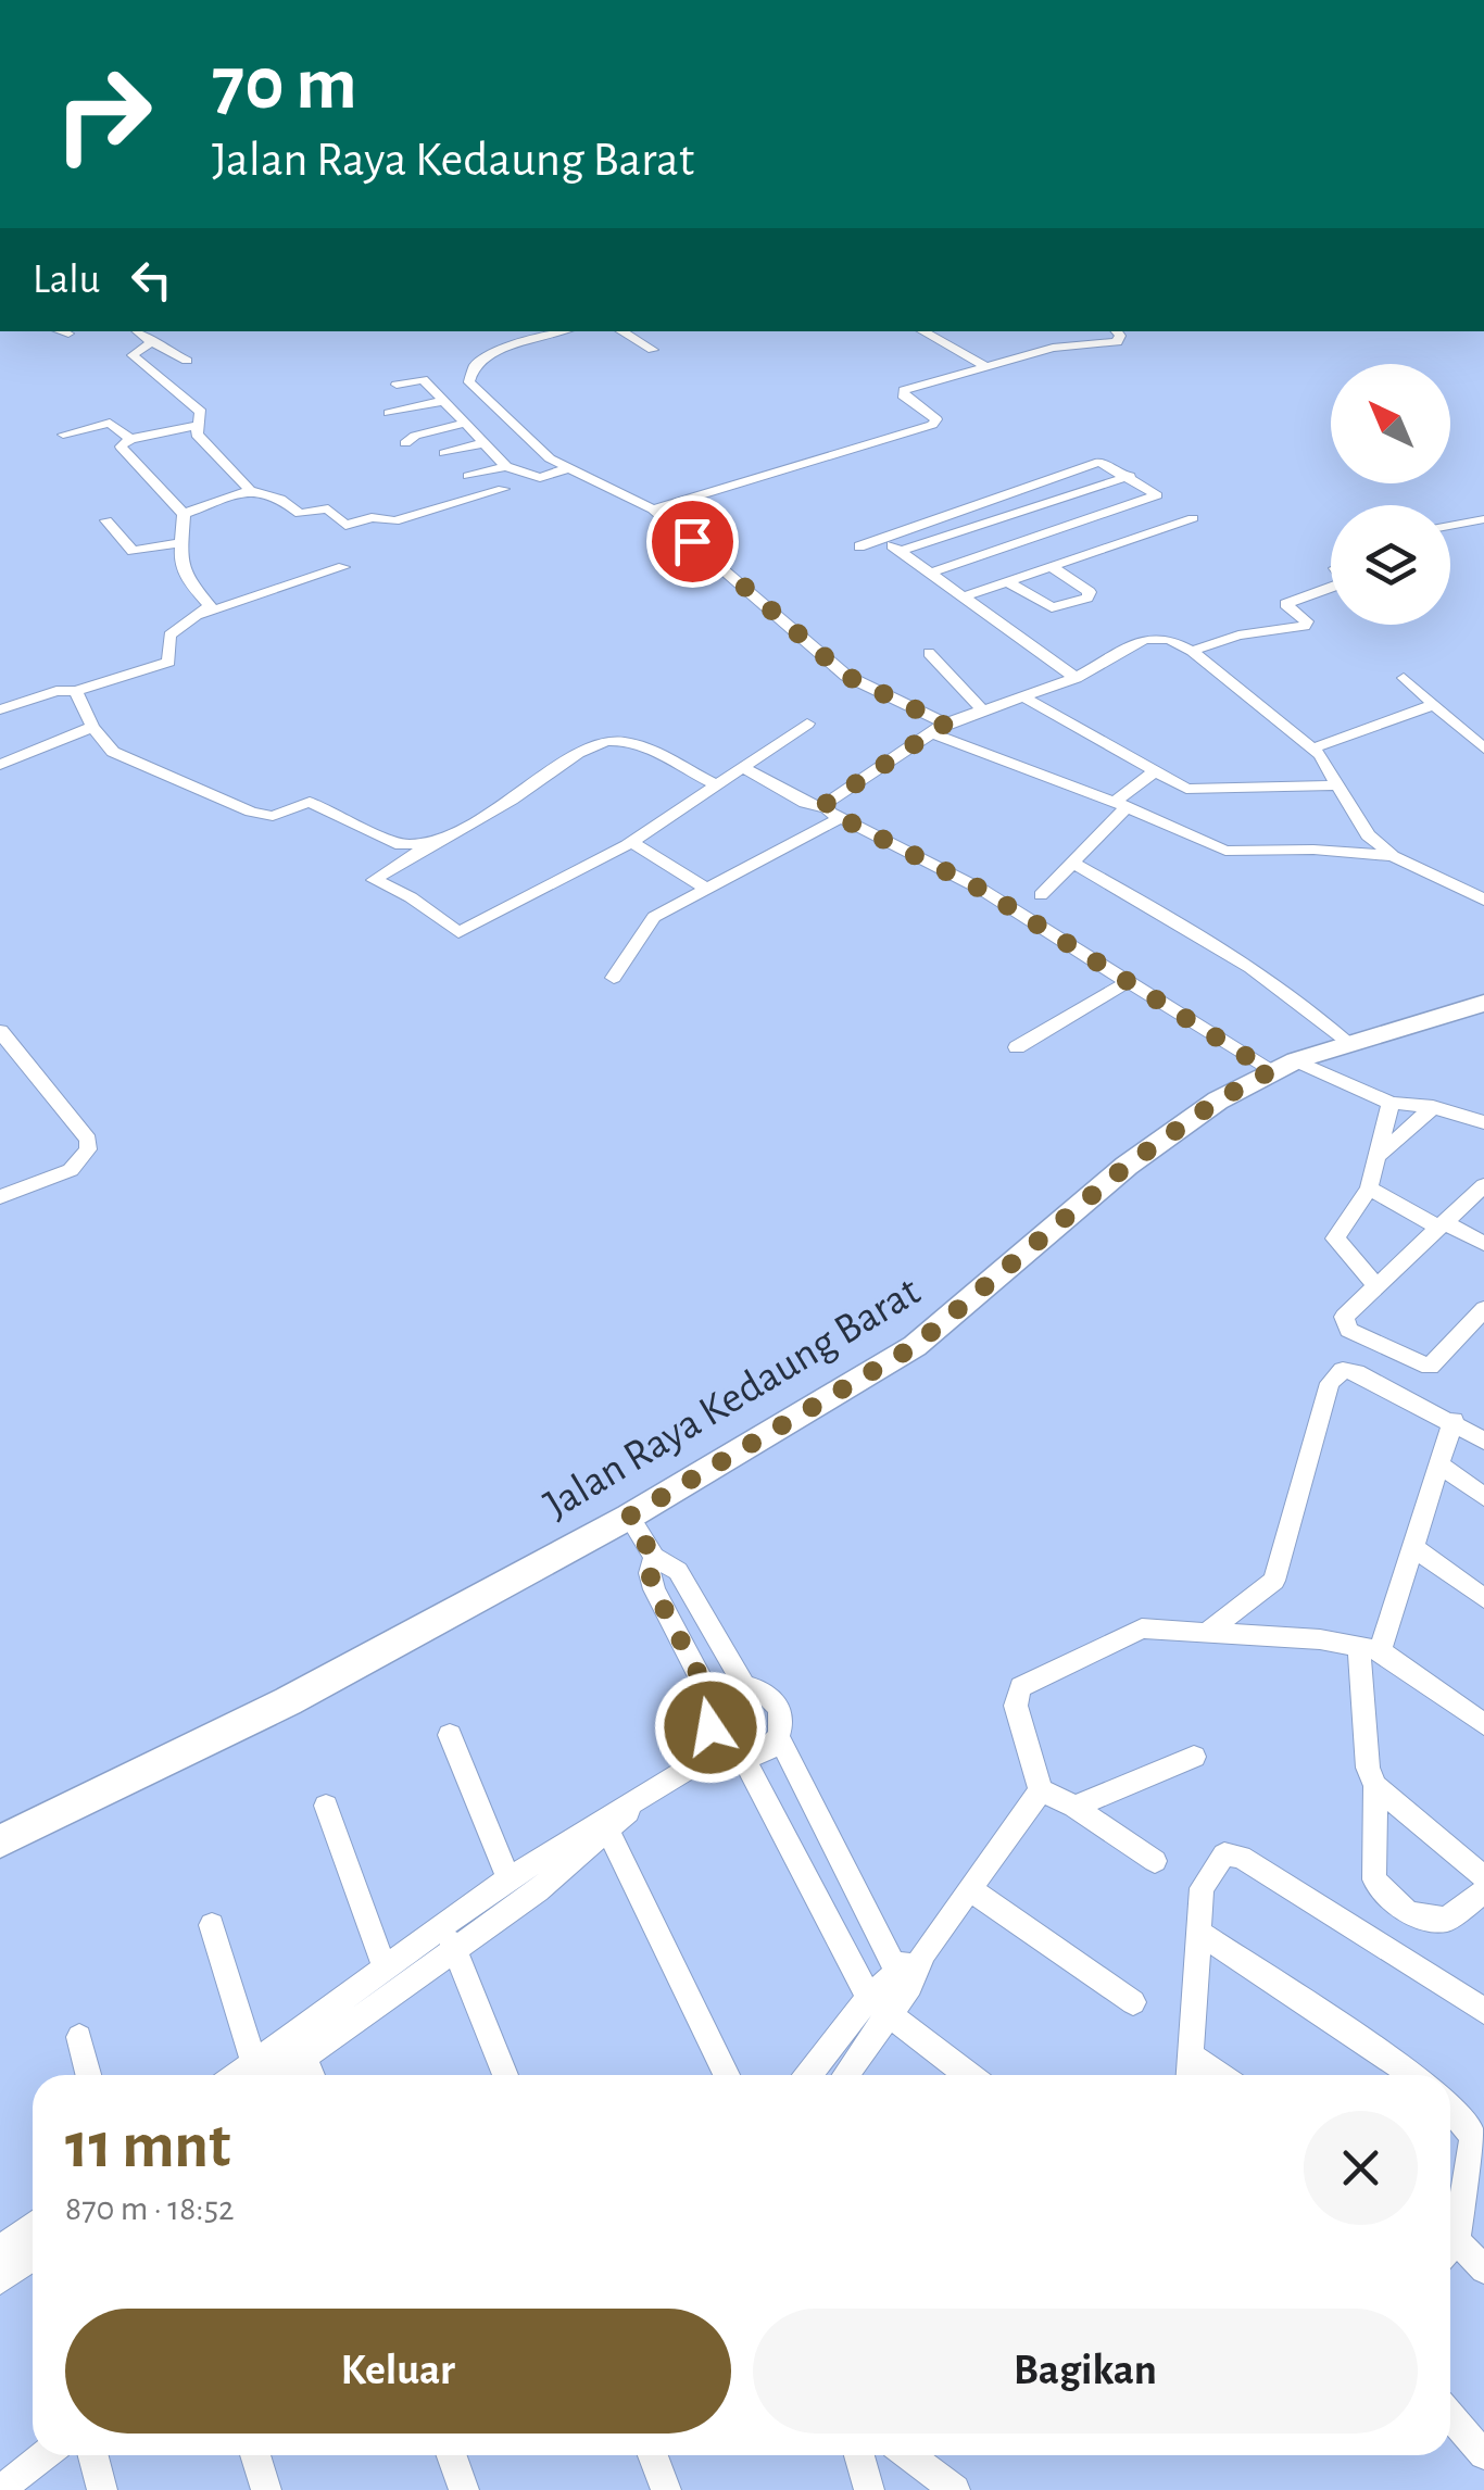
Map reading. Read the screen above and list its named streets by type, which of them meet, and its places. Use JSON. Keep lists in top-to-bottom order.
{
  "streets": {
    "street": ["Jalan Raya Kedaung Barat"]
  },
  "north": "top left",
  "page": {
    "turn": ["70 m", "Jalan Raya Kedaung Barat"],
    "then": "Lalu",
    "heading": ["11 mnt", "870 m · 18:52"],
    "buttons": ["Keluar", "Bagikan"]
  }
}
